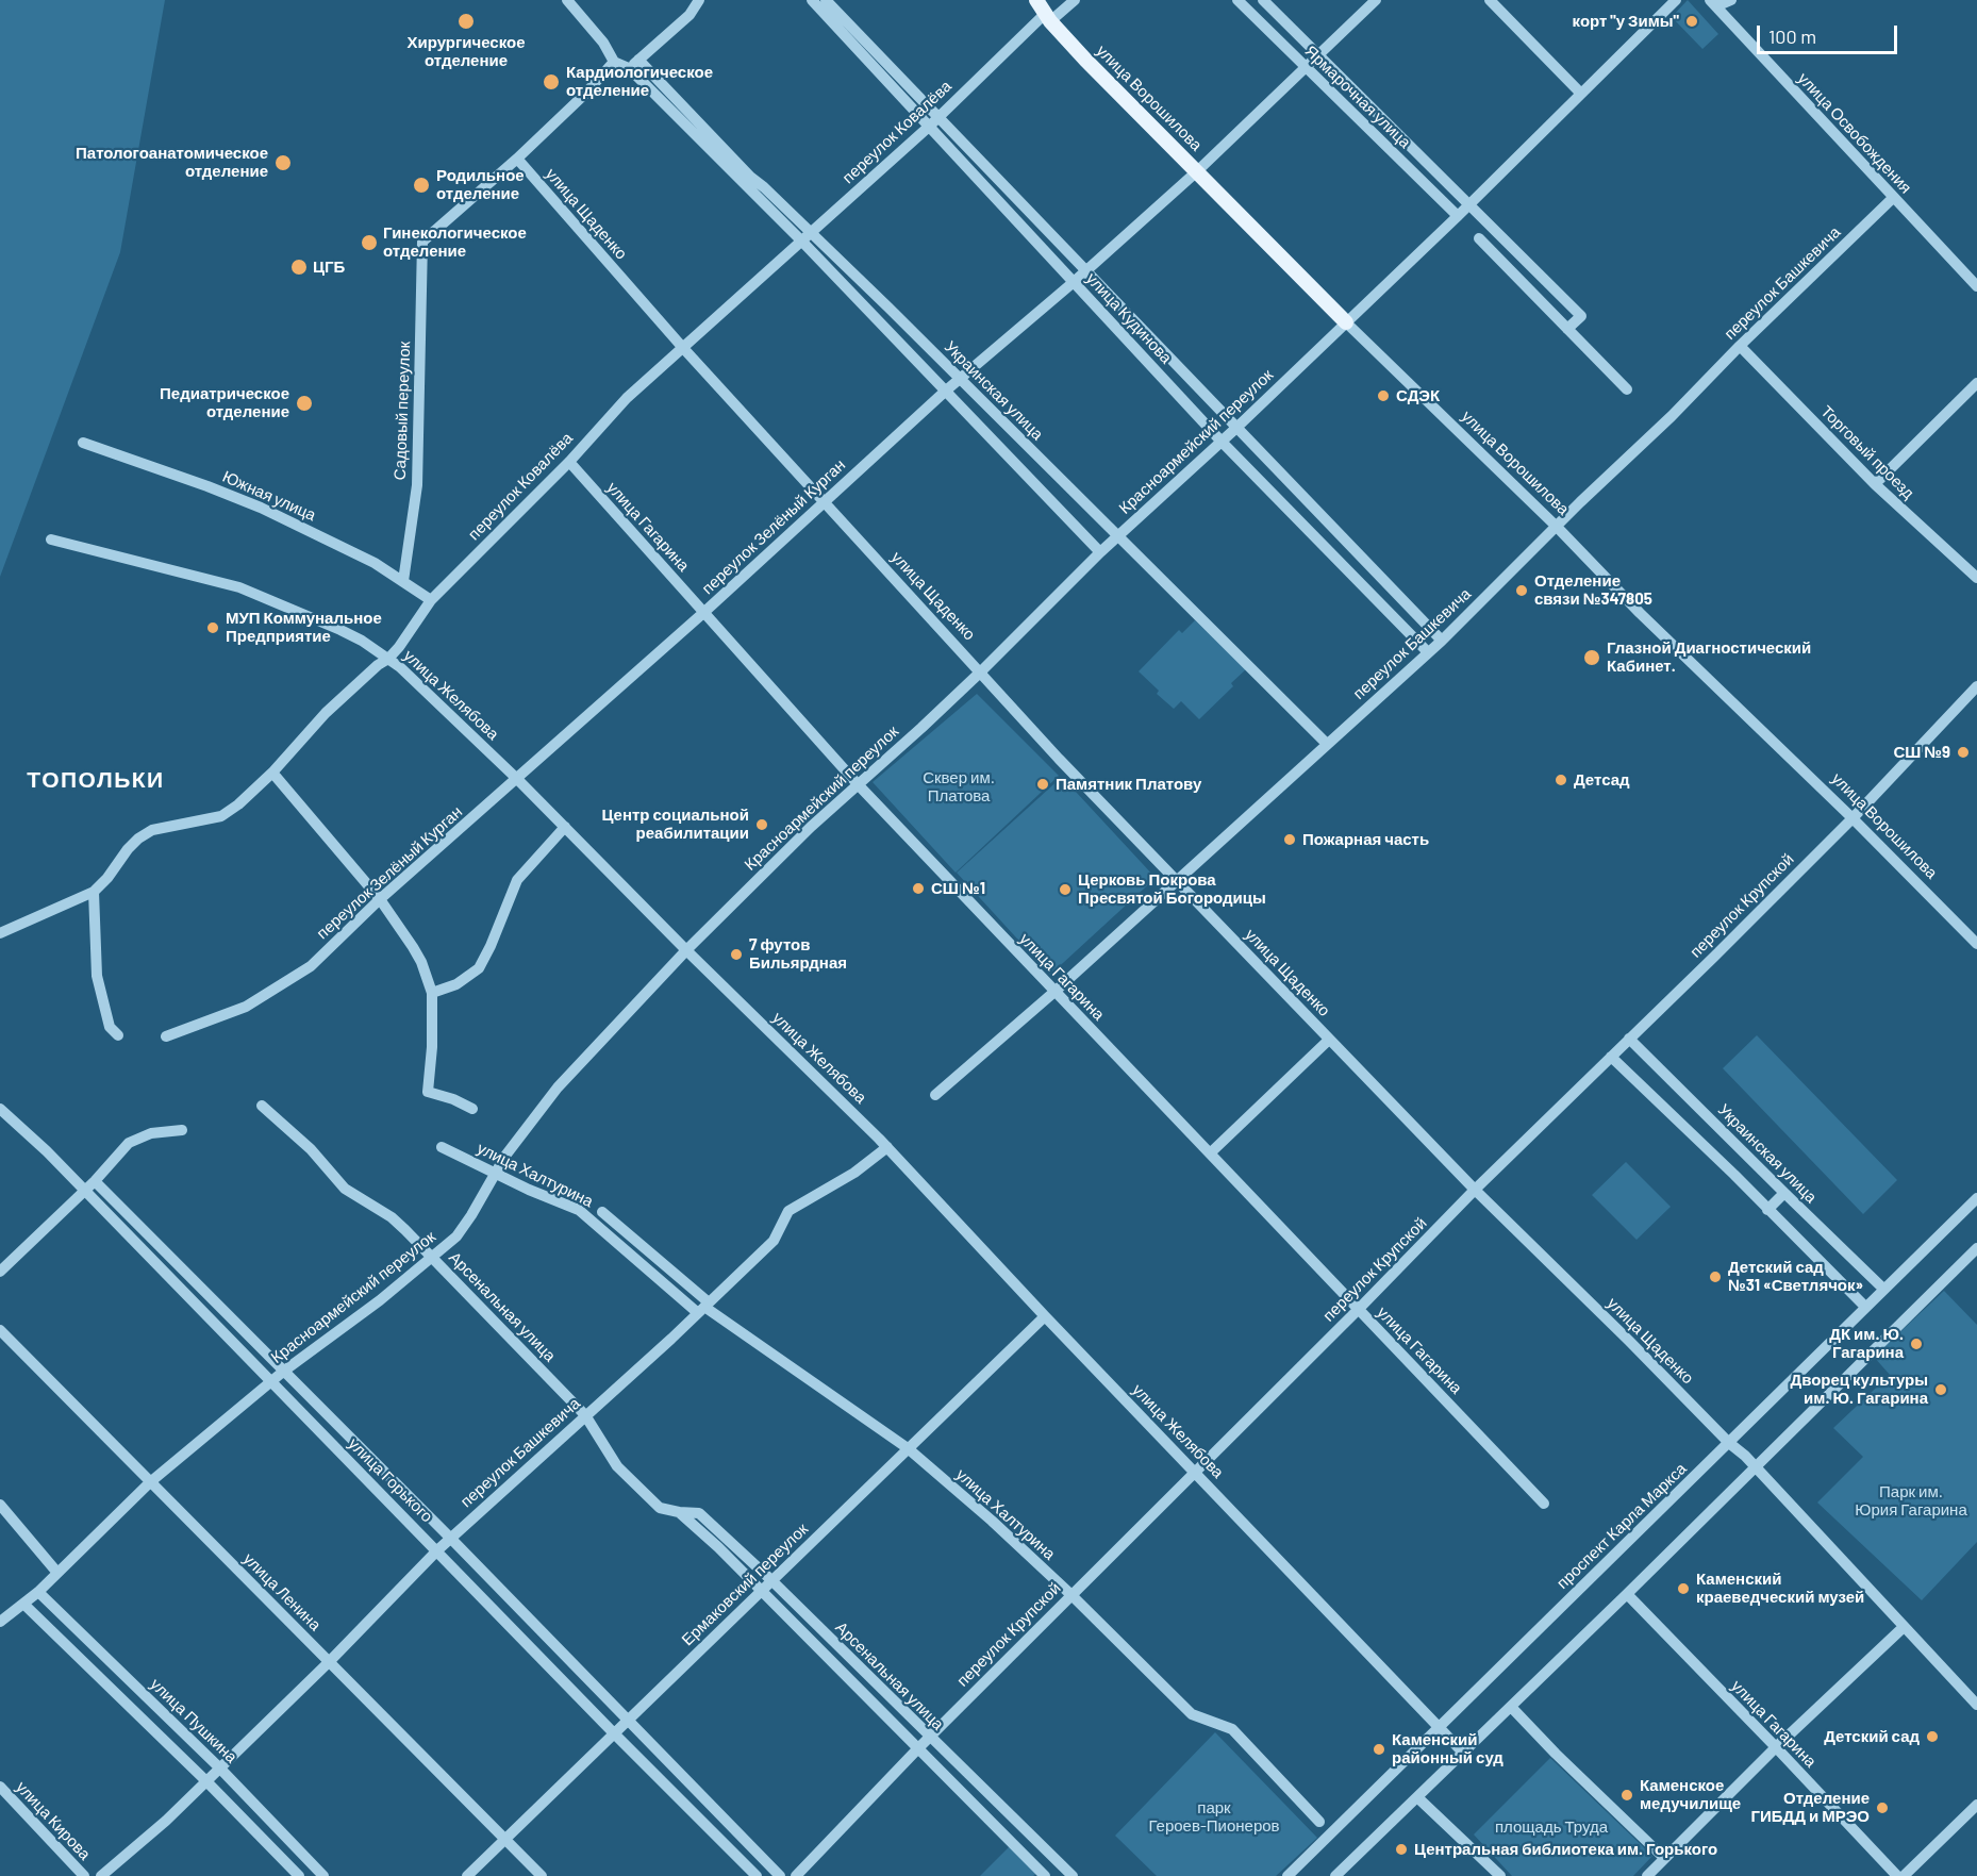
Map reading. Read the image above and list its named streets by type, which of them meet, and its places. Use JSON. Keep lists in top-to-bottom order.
{
  "streets": {
    "main road": ["улица Ворошилова"],
    "street": [
      "Ярмарочная улица",
      "переулок Ковалёва",
      "улица Освобождения",
      "улица Щаденко",
      "переулок Башкевича",
      "улица Кудинова",
      "Украинская улица",
      "Садовый переулок",
      "Красноармейский переулок",
      "Торговый проезд",
      "Южная улица",
      "улица Гагарина",
      "переулок Зелёный Курган",
      "улица Желябова",
      "переулок Крупской",
      "улица Халтурина",
      "Арсенальная улица",
      "улица Горького",
      "проспект Карла Маркса",
      "Ермаковский переулок",
      "улица Ленина",
      "улица Пушкина",
      "улица Кирова"
    ]
  },
  "crossings": [
    ["Ярмарочная улица", "Красноармейский переулок"],
    ["Ярмарочная улица", "переулок Зелёный Курган"],
    ["улица Ворошилова", "переулок Ковалёва"],
    ["улица Ворошилова", "переулок Башкевича"],
    ["улица Ворошилова", "Красноармейский переулок"],
    ["улица Ворошилова", "переулок Зелёный Курган"],
    ["улица Ворошилова", "переулок Крупской"],
    ["переулок Ковалёва", "улица Щаденко"],
    ["переулок Ковалёва", "улица Кудинова"],
    ["переулок Ковалёва", "Украинская улица"],
    ["переулок Ковалёва", "Южная улица"],
    ["переулок Ковалёва", "улица Гагарина"],
    ["переулок Ковалёва", "улица Желябова"],
    ["улица Освобождения", "переулок Башкевича"],
    ["улица Щаденко", "переулок Башкевича"],
    ["улица Щаденко", "Садовый переулок"],
    ["улица Щаденко", "Красноармейский переулок"],
    ["улица Щаденко", "переулок Зелёный Курган"],
    ["улица Щаденко", "переулок Крупской"],
    ["улица Щаденко", "проспект Карла Маркса"],
    ["переулок Башкевича", "улица Кудинова"],
    ["переулок Башкевича", "Украинская улица"],
    ["переулок Башкевича", "Торговый проезд"],
    ["переулок Башкевича", "улица Гагарина"],
    ["переулок Башкевича", "улица Желябова"],
    ["переулок Башкевича", "улица Халтурина"],
    ["переулок Башкевича", "Арсенальная улица"],
    ["переулок Башкевича", "улица Горького"],
    ["переулок Башкевича", "улица Ленина"],
    ["переулок Башкевича", "улица Пушкина"],
    ["улица Кудинова", "Красноармейский переулок"],
    ["улица Кудинова", "переулок Зелёный Курган"],
    ["Украинская улица", "Красноармейский переулок"],
    ["Украинская улица", "переулок Зелёный Курган"],
    ["Украинская улица", "переулок Крупской"],
    ["Украинская улица", "проспект Карла Маркса"],
    ["Садовый переулок", "Южная улица"],
    ["Красноармейский переулок", "улица Гагарина"],
    ["Красноармейский переулок", "улица Желябова"],
    ["Красноармейский переулок", "улица Халтурина"],
    ["Красноармейский переулок", "Арсенальная улица"],
    ["Красноармейский переулок", "улица Горького"],
    ["Красноармейский переулок", "улица Ленина"],
    ["Красноармейский переулок", "улица Пушкина"],
    ["улица Гагарина", "переулок Зелёный Курган"],
    ["улица Гагарина", "переулок Крупской"],
    ["переулок Зелёный Курган", "улица Желябова"],
    ["улица Желябова", "переулок Крупской"],
    ["улица Желябова", "проспект Карла Маркса"],
    ["улица Желябова", "Ермаковский переулок"],
    ["переулок Крупской", "улица Халтурина"],
    ["переулок Крупской", "Арсенальная улица"],
    ["улица Халтурина", "Ермаковский переулок"],
    ["Арсенальная улица", "Ермаковский переулок"],
    ["улица Горького", "Ермаковский переулок"],
    ["Ермаковский переулок", "улица Ленина"]
  ],
  "districts": ["ТОПОЛЬКИ"],
  "parks": [
    "Сквер им. Платова",
    "Парк им. Юрия Гагарина",
    "парк Героев-Пионеров",
    "площадь Труда"
  ],
  "places": [
    "Хирургическое отделение",
    "корт \"у Зимы\"",
    "Кардиологическое отделение",
    "Патологоанатомическое отделение",
    "Родильное отделение",
    "Гинекологическое отделение",
    "ЦГБ",
    "СДЭК",
    "Педиатрическое отделение",
    "Отделение связи №347805",
    "МУП Коммунальное Предприятие",
    "Глазной Диагностический Кабинет.",
    "СШ №9",
    "Детсад",
    "Памятник Платову",
    "Центр социальной реабилитации",
    "Пожарная часть",
    "СШ №1",
    "Церковь Покрова Пресвятой Богородицы",
    "7 футов Бильярдная",
    "Детский сад №31 «Светлячок»",
    "ДК им. Ю. Гагарина",
    "Дворец культуры им. Ю. Гагарина",
    "Каменский краеведческий музей",
    "Детский сад",
    "Каменский районный суд",
    "Каменское медучилище",
    "Отделение ГИБДД и МРЭО",
    "Центральная библиотека им. Горького"
  ],
  "scale_bar": "100 m"
}
